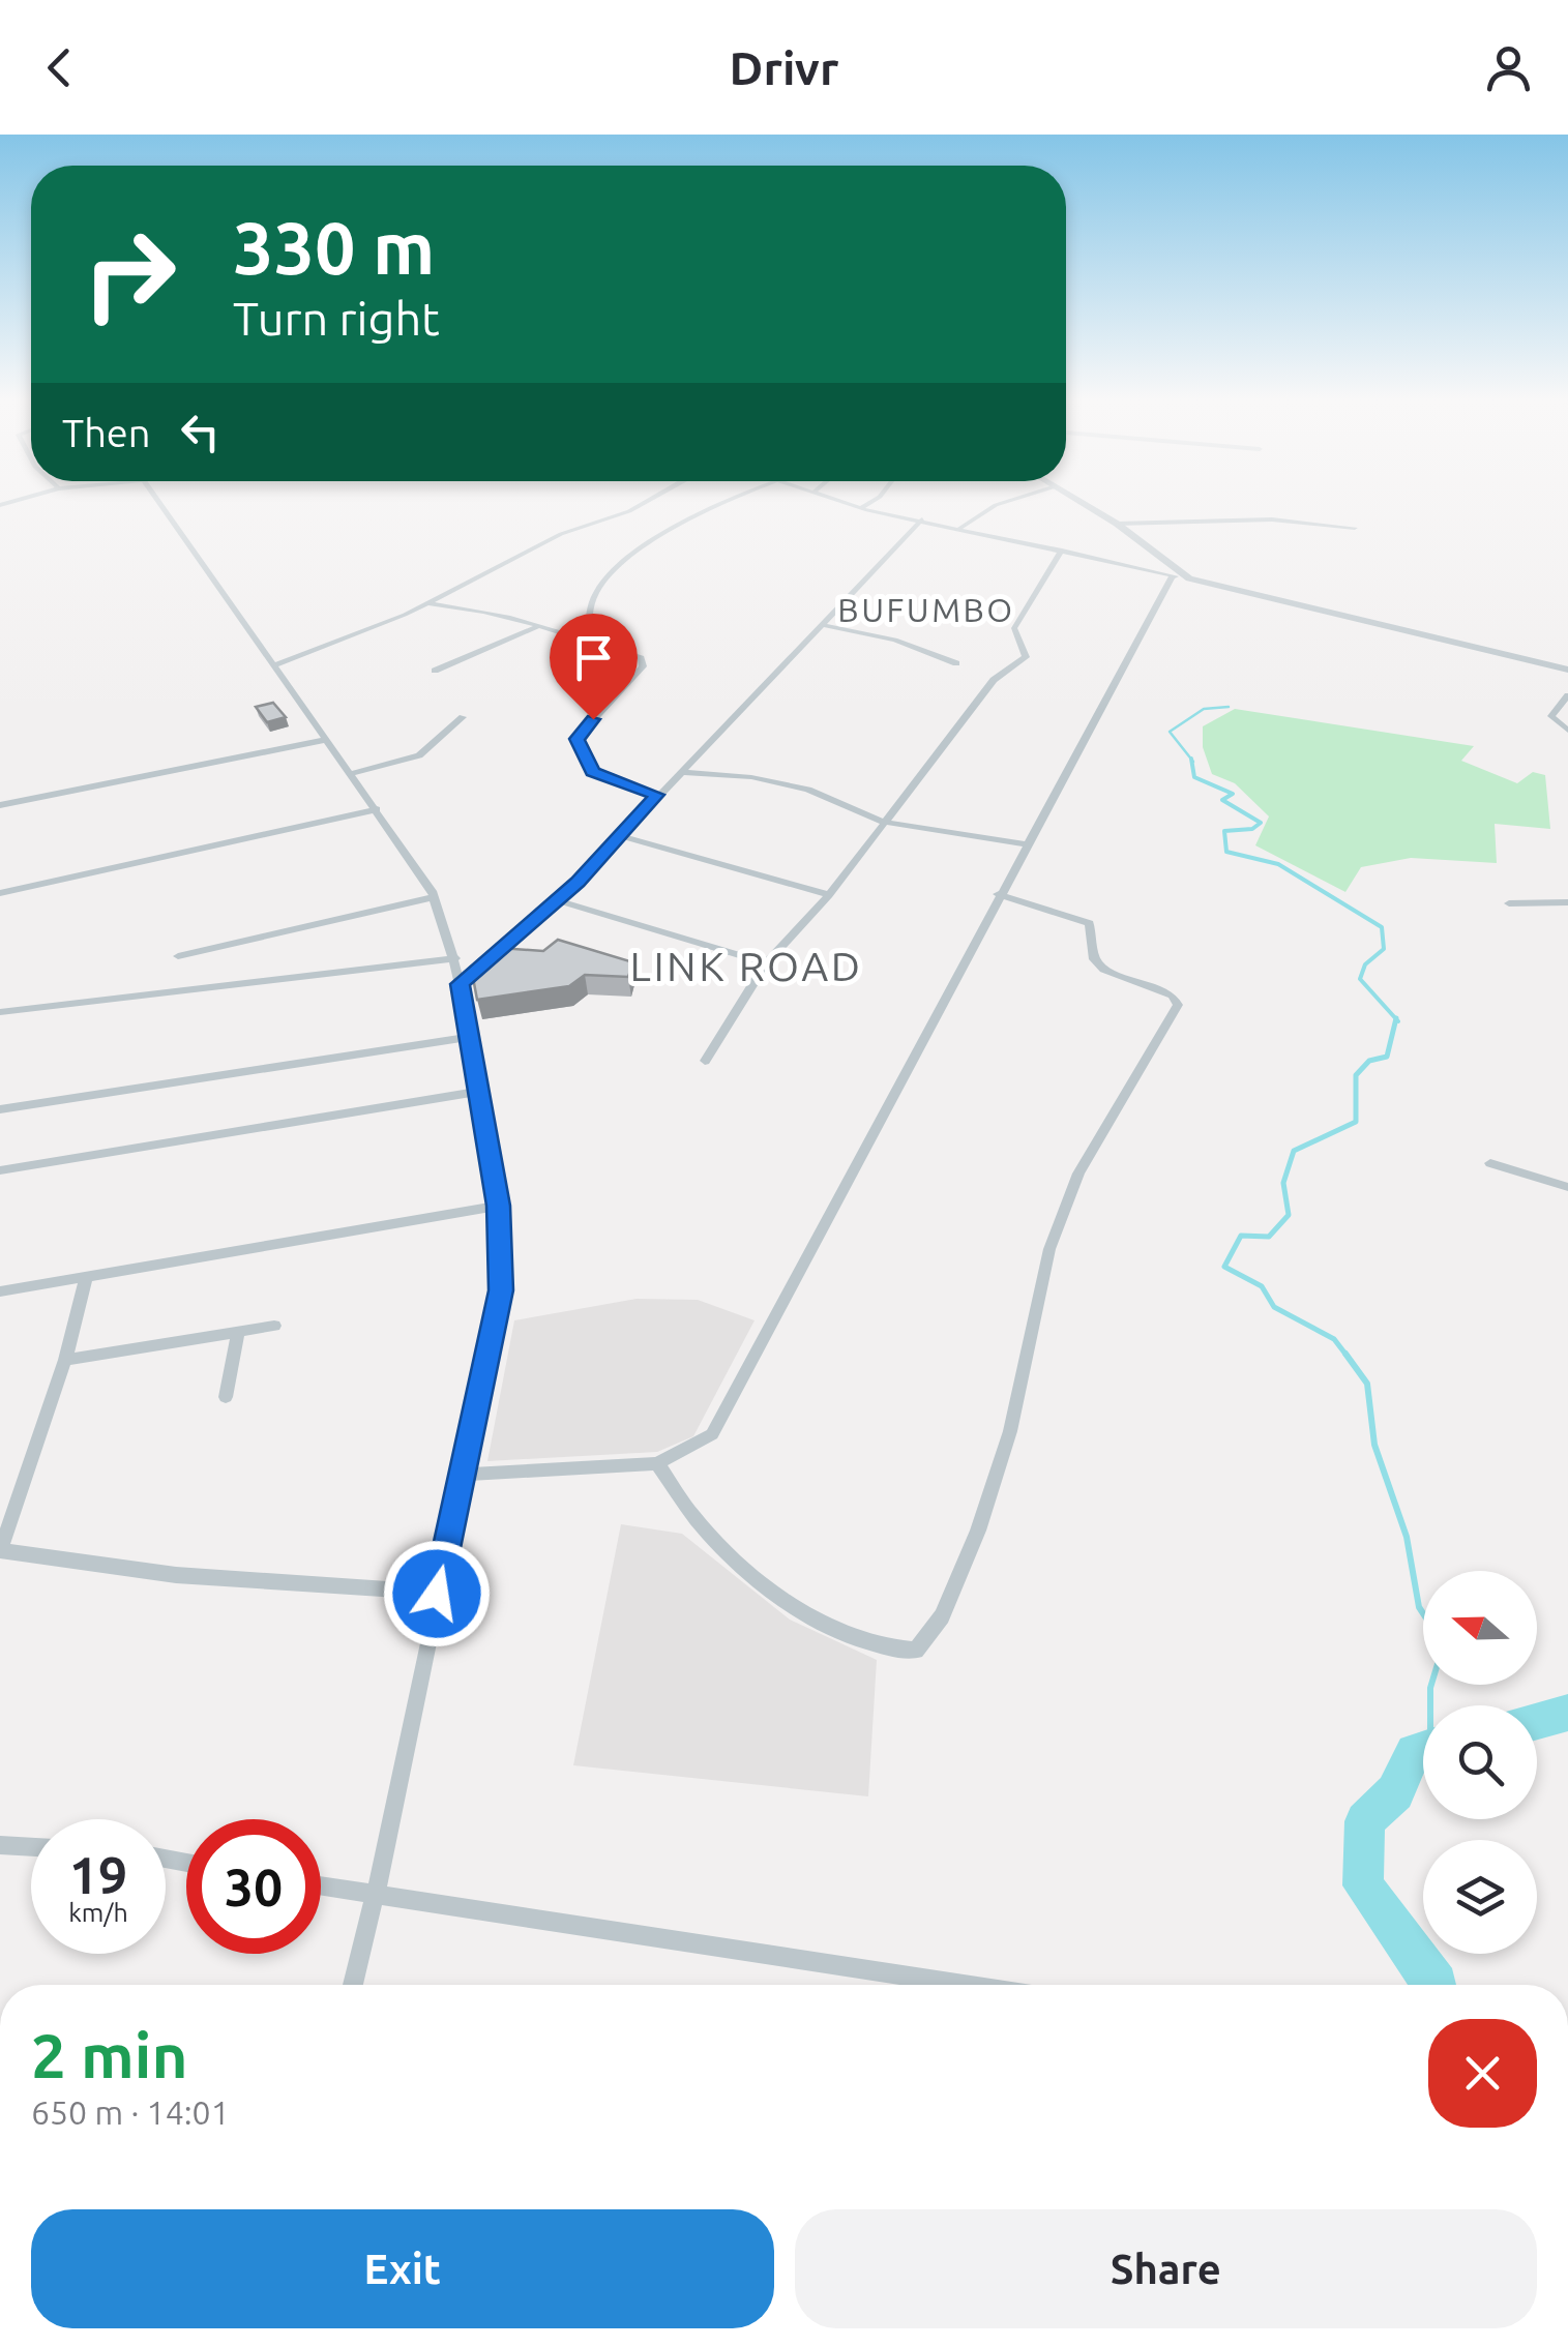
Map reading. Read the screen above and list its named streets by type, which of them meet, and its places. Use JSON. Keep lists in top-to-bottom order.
{
  "districts": ["BUFUMBO", "LINK ROAD"],
  "north": "left",
  "page": {
    "header": "Drivr",
    "turn": ["330 m", "Turn right"],
    "then": "Then",
    "speed": "19 km/h",
    "limit": "30",
    "heading": ["2 min", "650 m · 14:01"],
    "buttons": ["Exit", "Share"]
  }
}
